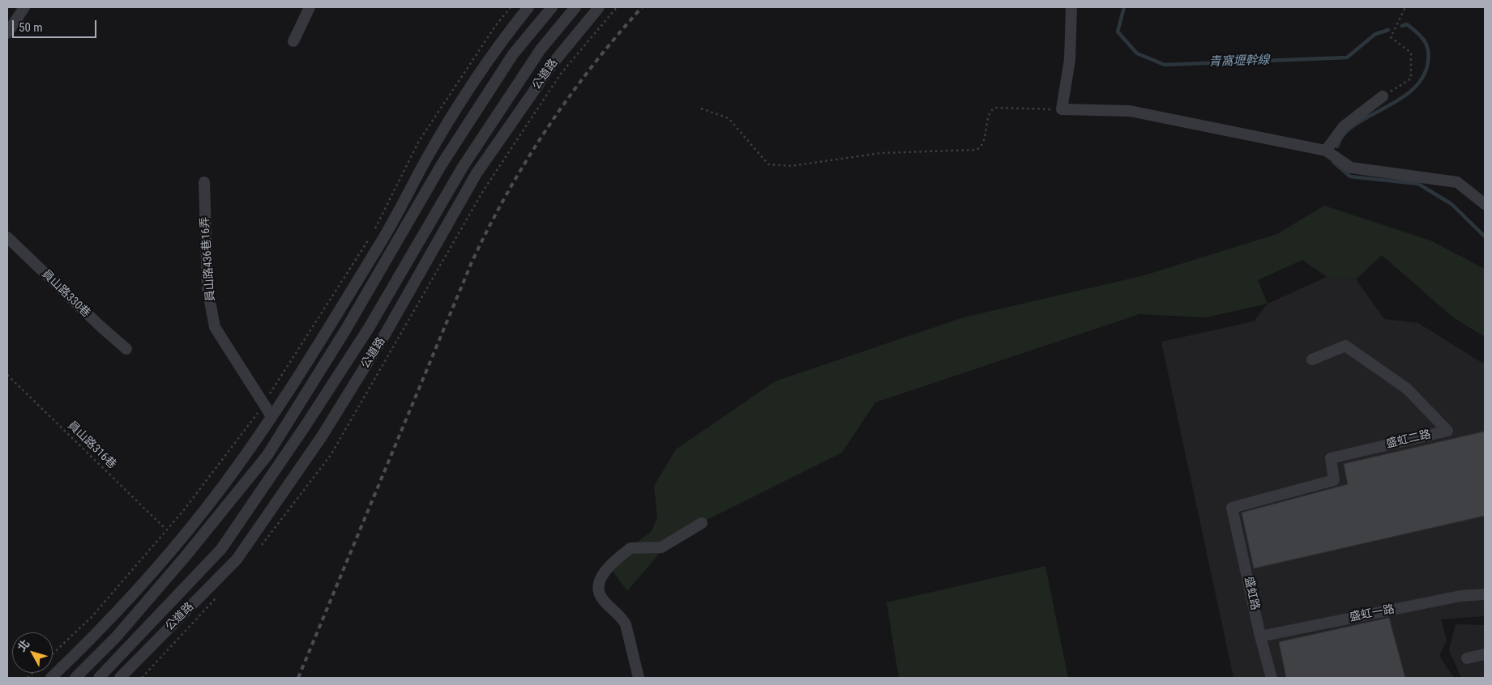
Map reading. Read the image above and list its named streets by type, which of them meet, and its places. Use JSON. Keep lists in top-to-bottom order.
{
  "streets": {
    "street": [
      "公道路",
      "員山路436巷16弄",
      "員山路330巷",
      "盛虹二路",
      "盛虹路",
      "盛虹一路"
    ],
    "path": ["員山路316巷"]
  },
  "crossings": [
    ["盛虹二路", "盛虹路"],
    ["盛虹路", "盛虹一路"]
  ],
  "water": ["青窩壢幹線"],
  "scale_bar": "50 m",
  "north": "top left"
}
